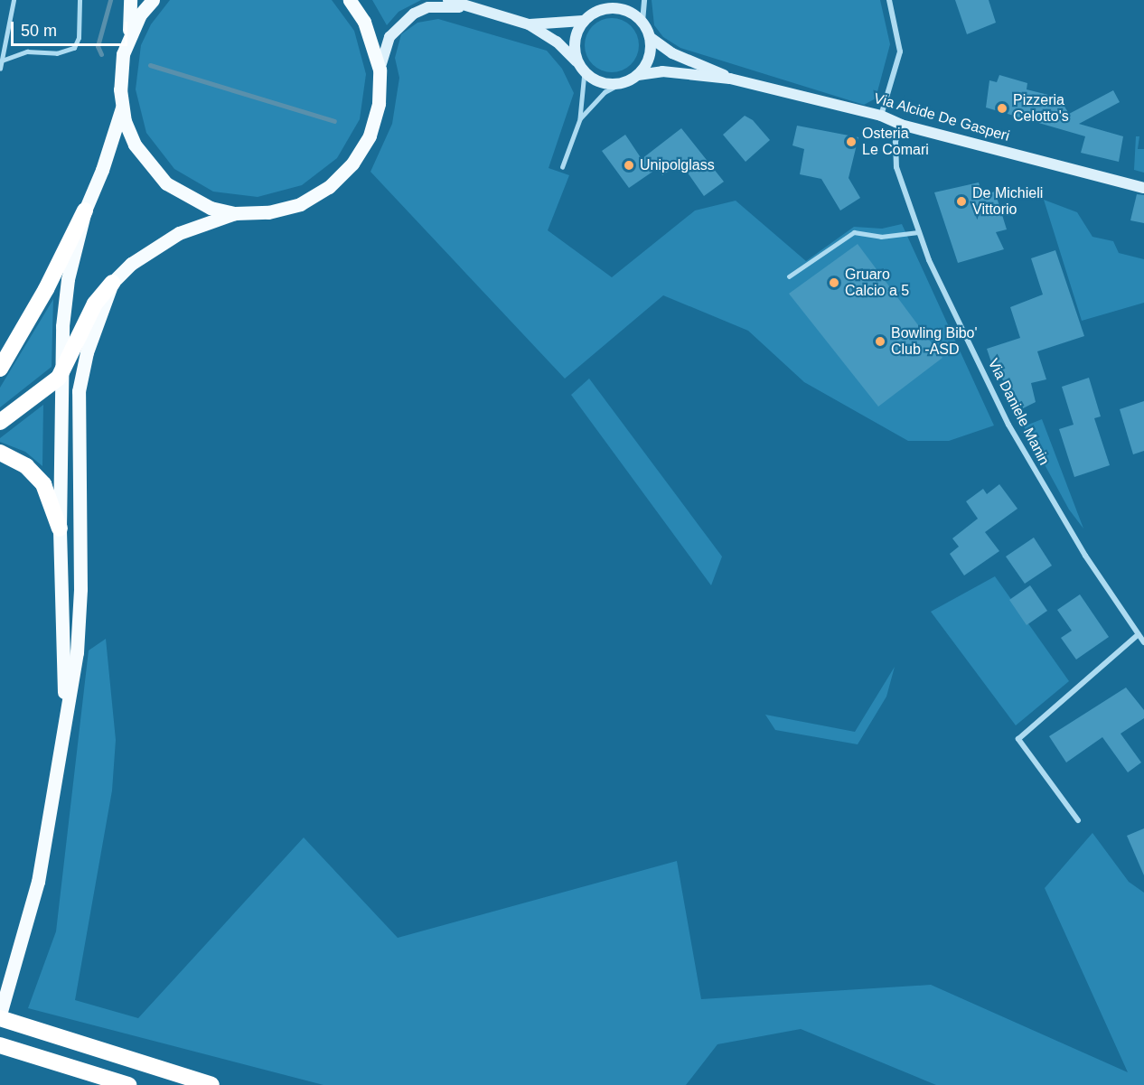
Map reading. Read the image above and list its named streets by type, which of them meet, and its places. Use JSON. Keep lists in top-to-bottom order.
{
  "streets": {
    "main road": ["Via Alcide De Gasperi"],
    "street": ["Via Daniele Manin"]
  },
  "crossings": [
    ["Via Alcide De Gasperi", "Via Daniele Manin"]
  ],
  "places": [
    "Pizzeria Celotto's",
    "Osteria Le Comari",
    "Unipolglass",
    "De Michieli Vittorio",
    "Gruaro Calcio a 5",
    "Bowling Bibo' Club -ASD"
  ],
  "scale_bar": "50 m"
}
